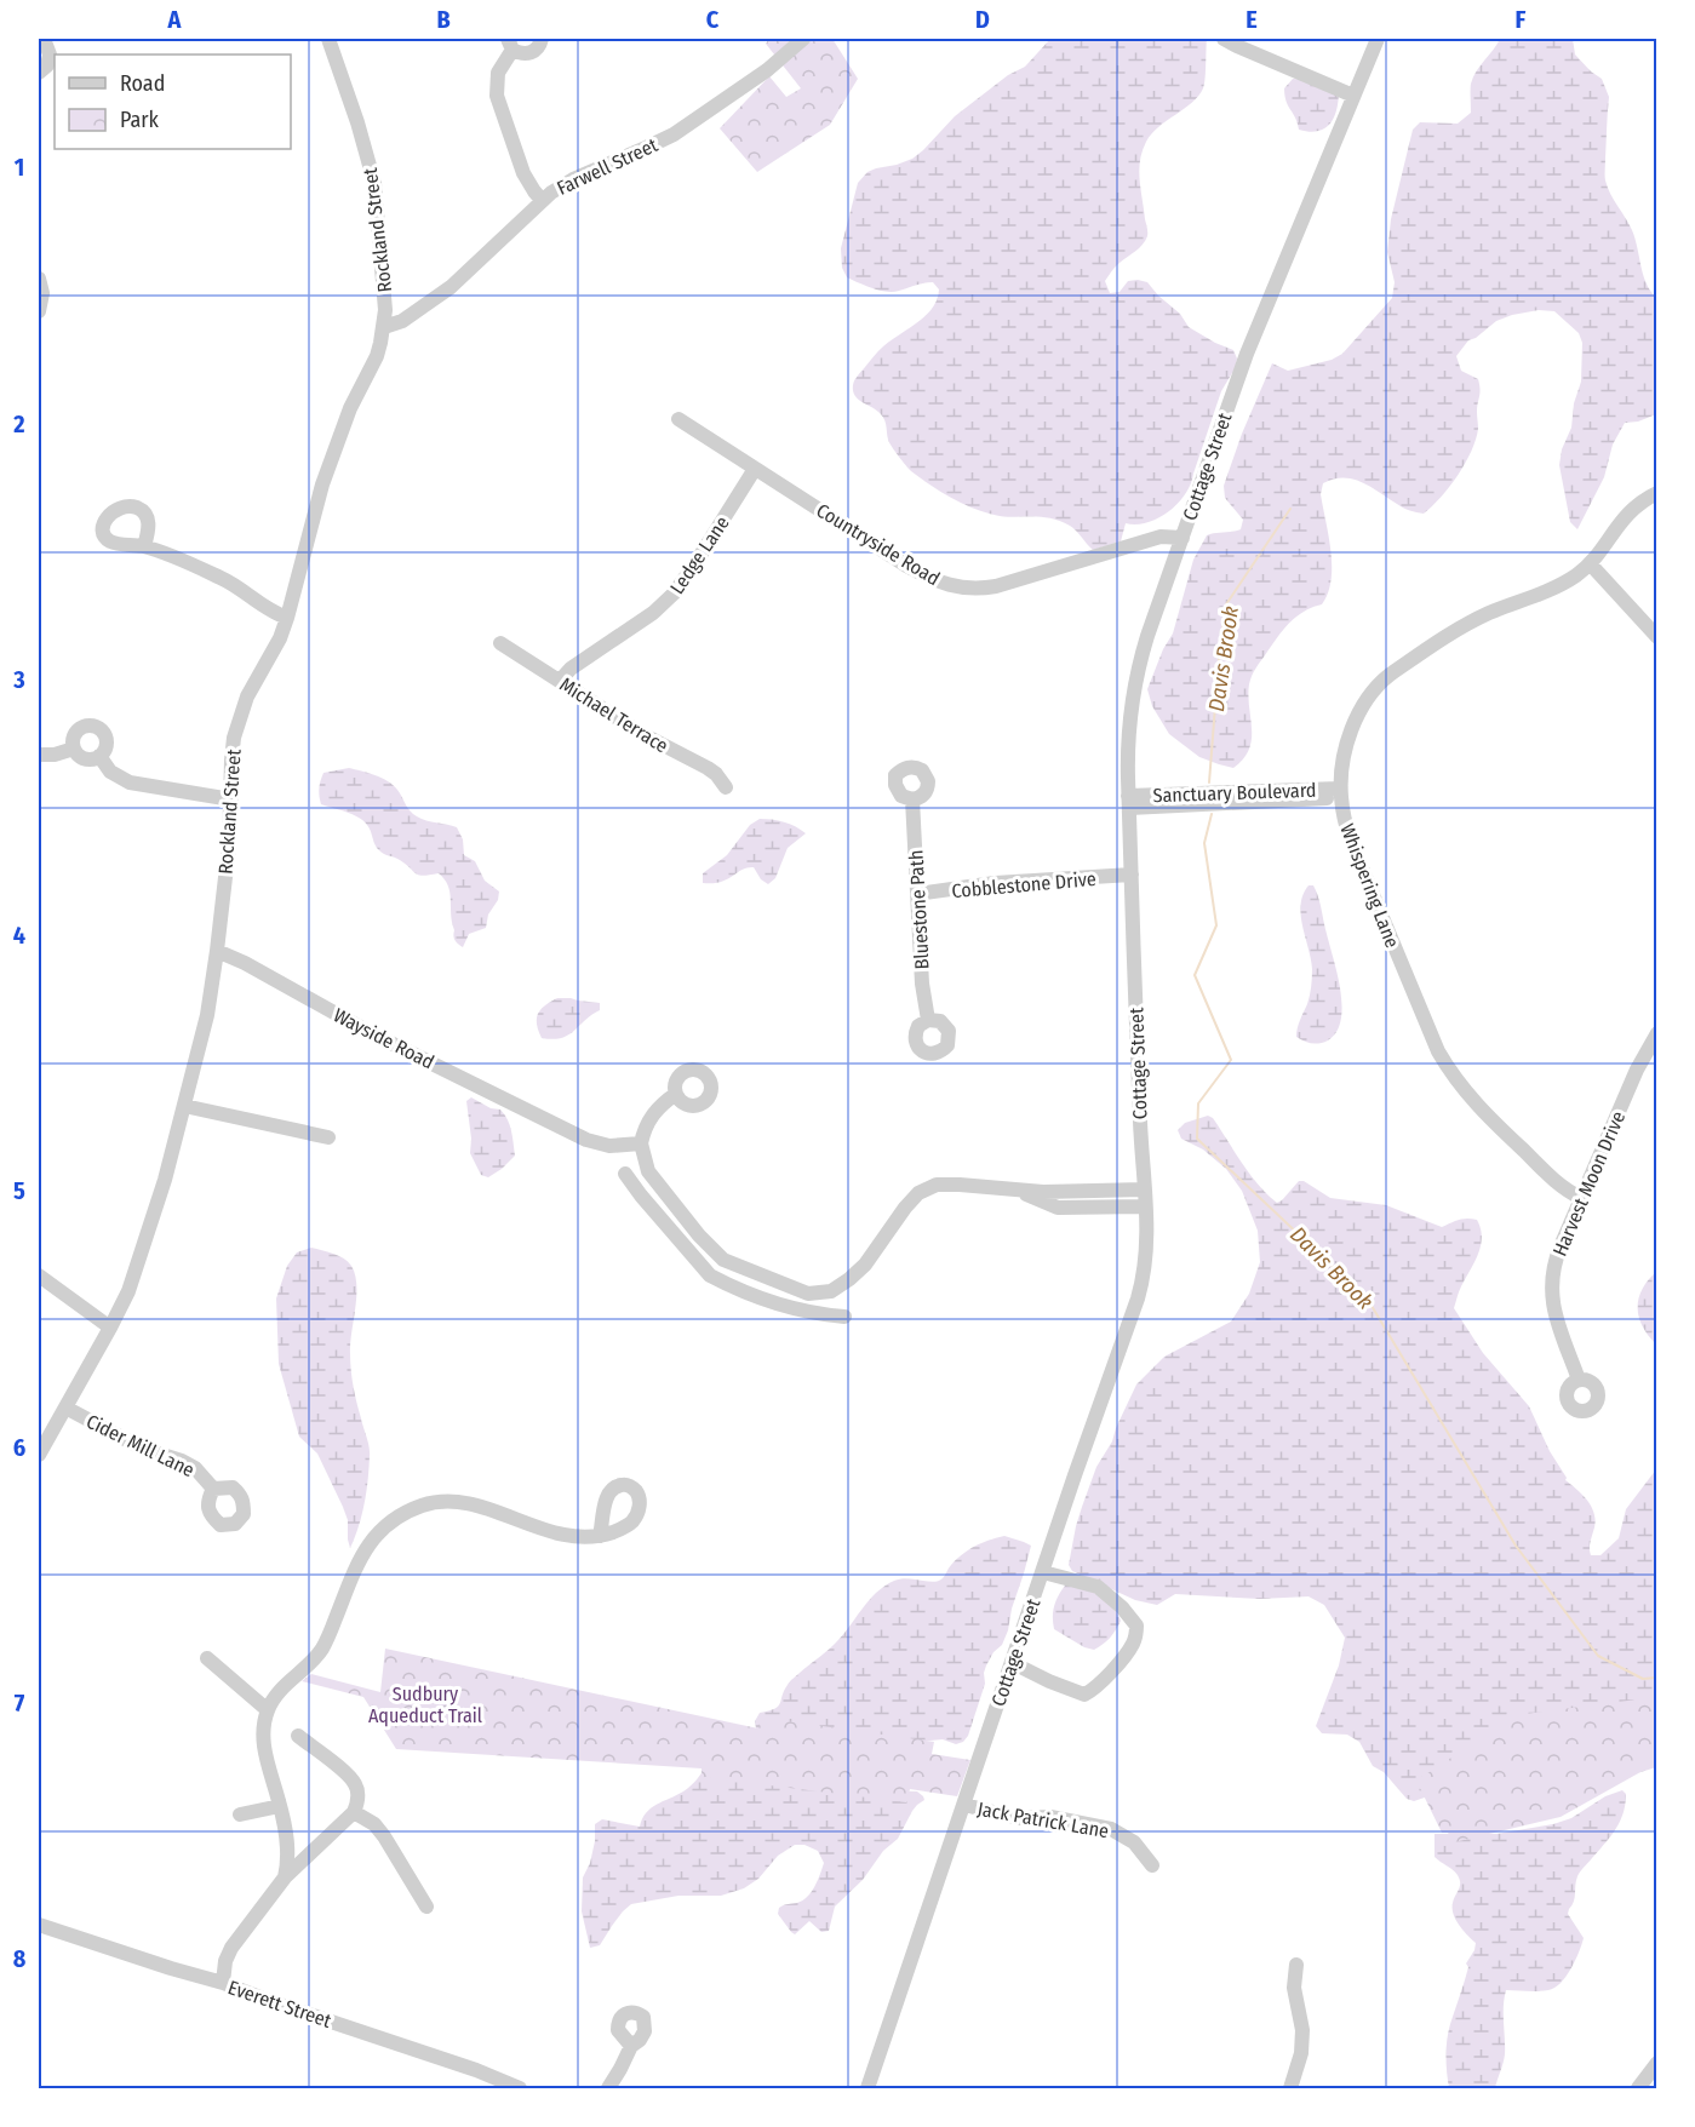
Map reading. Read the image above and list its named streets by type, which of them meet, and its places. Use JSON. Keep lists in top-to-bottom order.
{
  "streets": {
    "street": [
      "Farwell Street",
      "Rockland Street",
      "Cottage Street",
      "Countryside Road",
      "Ledge Lane",
      "Michael Terrace",
      "Sanctuary Boulevard",
      "Cobblestone Drive",
      "Whispering Lane",
      "Bluestone Path",
      "Wayside Road",
      "Harvest Moon Drive",
      "Cider Mill Lane",
      "Jack Patrick Lane",
      "Everett Street"
    ]
  },
  "crossings": [
    ["Farwell Street", "Rockland Street"],
    ["Rockland Street", "Wayside Road"],
    ["Rockland Street", "Cider Mill Lane"],
    ["Cottage Street", "Countryside Road"],
    ["Cottage Street", "Sanctuary Boulevard"],
    ["Cottage Street", "Cobblestone Drive"],
    ["Cottage Street", "Jack Patrick Lane"],
    ["Countryside Road", "Ledge Lane"],
    ["Ledge Lane", "Michael Terrace"],
    ["Sanctuary Boulevard", "Whispering Lane"],
    ["Cobblestone Drive", "Bluestone Path"],
    ["Whispering Lane", "Harvest Moon Drive"]
  ],
  "water": ["Davis Brook"],
  "parks": ["Sudbury Aqueduct Trail"],
  "legend": ["Road", "Park"],
  "grid": {
    "columns": [
      "A",
      "B",
      "C",
      "D",
      "E",
      "F"
    ],
    "rows": [
      "1",
      "2",
      "3",
      "4",
      "5",
      "6",
      "7",
      "8"
    ]
  }
}
